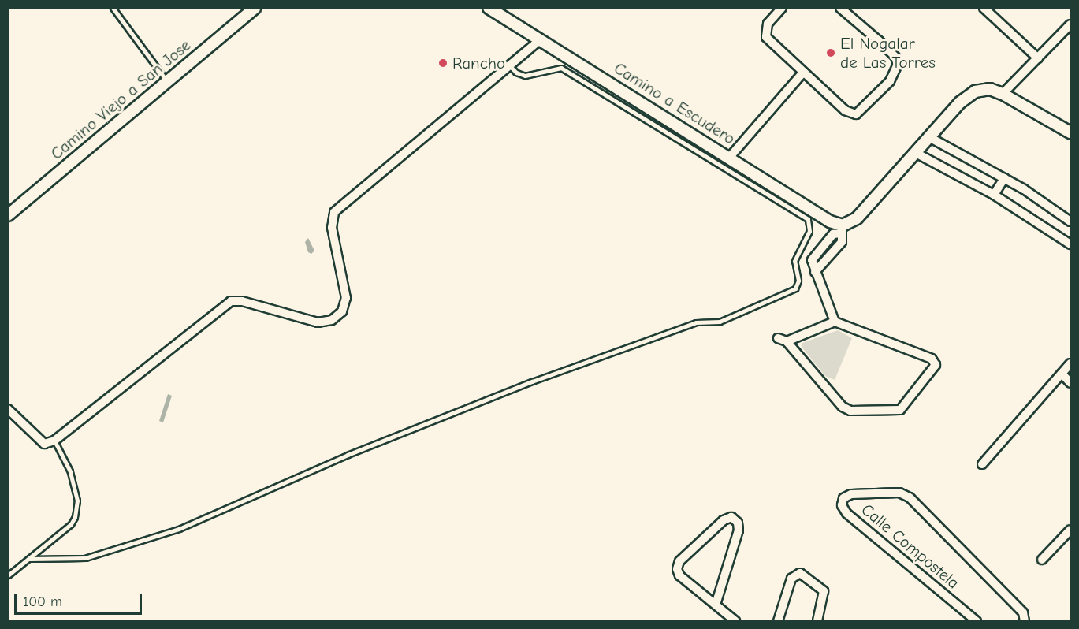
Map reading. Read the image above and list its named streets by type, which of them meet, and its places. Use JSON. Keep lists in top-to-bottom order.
{
  "streets": {
    "street": ["Camino Viejo a San Jose", "Camino a Escudero", "Calle Compostela"]
  },
  "places": ["El Nogalar de Las Torres", "Rancho"],
  "scale_bar": "100 m"
}
